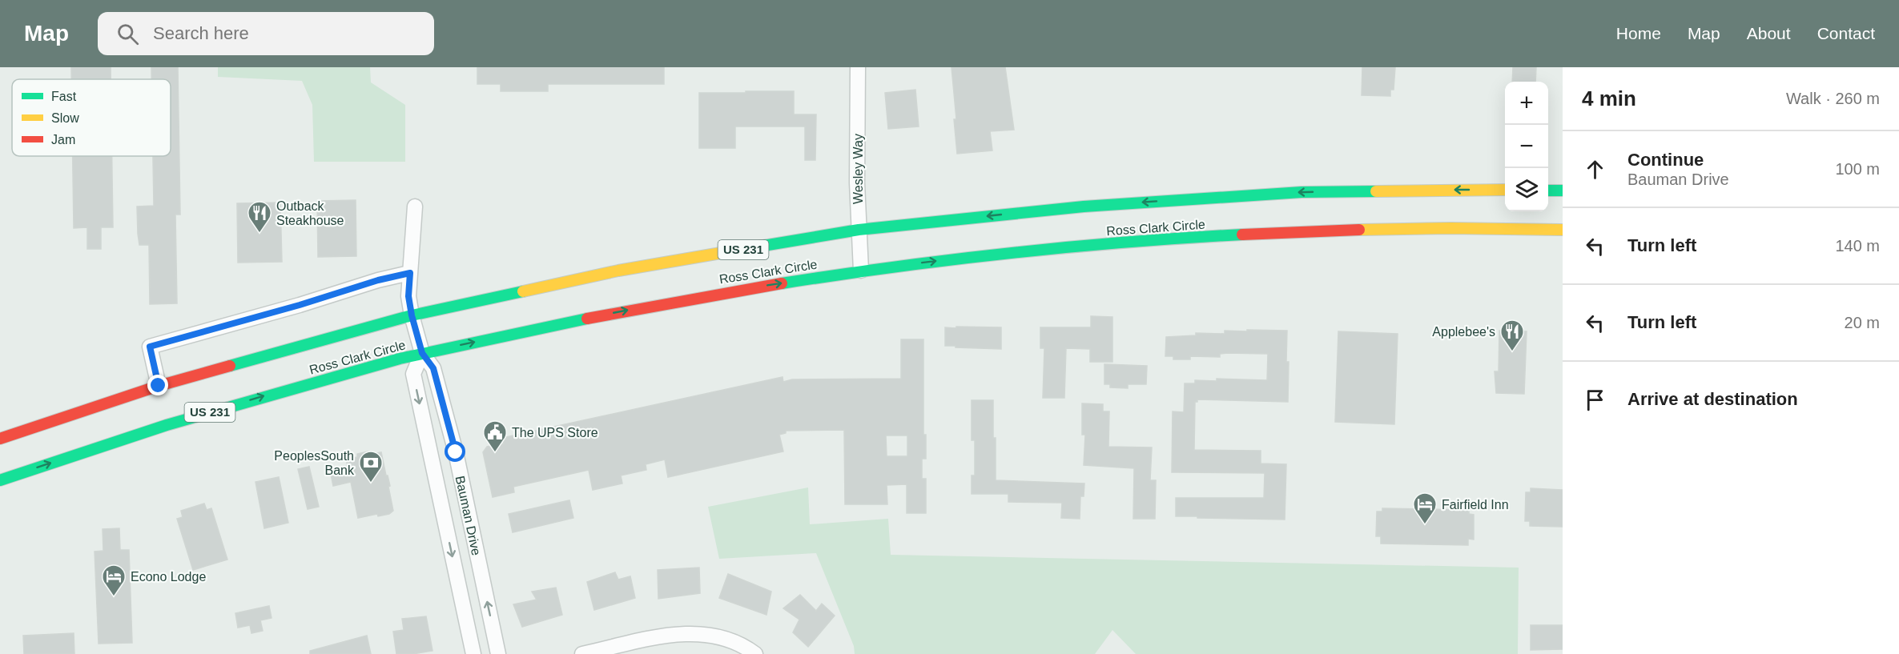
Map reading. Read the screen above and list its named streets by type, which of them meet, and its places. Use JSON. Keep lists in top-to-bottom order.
{
  "streets": {
    "highway": ["Ross Clark Circle", "US 231"],
    "street": ["Wesley Way", "Bauman Drive"]
  },
  "crossings": [
    ["Wesley Way", "Ross Clark Circle"],
    ["Ross Clark Circle", "Bauman Drive"]
  ],
  "places": {
    "restaurant": ["Outback Steakhouse", "Applebee's"],
    "public building": ["The UPS Store"],
    "bank": ["PeoplesSouth Bank"],
    "hotel": ["Fairfield Inn", "Econo Lodge"]
  },
  "legend": ["Fast", "Slow", "Jam"],
  "page": {
    "header": "Map",
    "search": "Search here",
    "nav": [
      "Home",
      "Map",
      "About",
      "Contact"
    ],
    "heading": ["4 min", "Walk · 260 m"],
    "map_buttons": ["+", "−"],
    "list": [
      ["Continue", "Bauman Drive", "100 m"],
      ["Turn left", "140 m"],
      ["Turn left", "20 m"],
      "Arrive at destination"
    ]
  }
}
